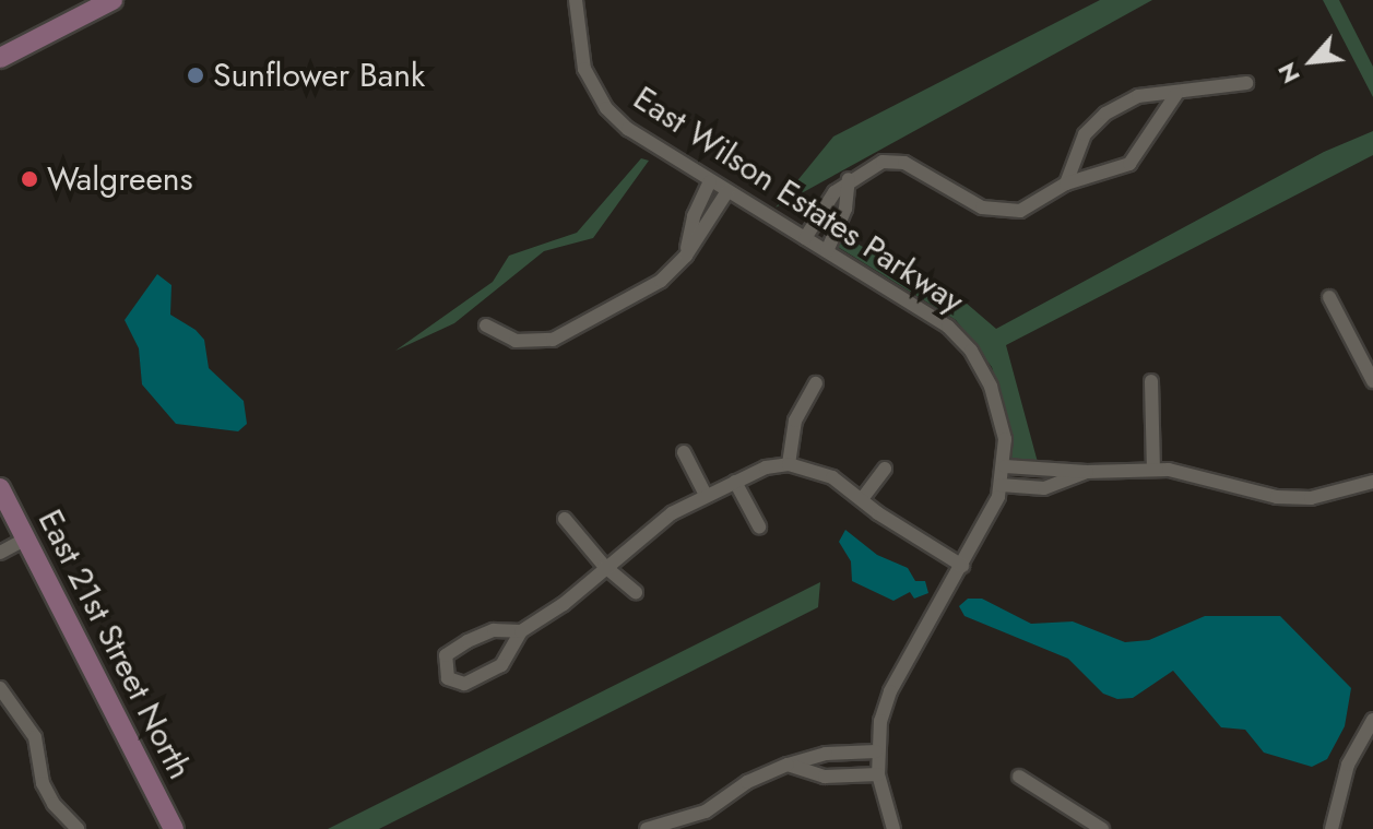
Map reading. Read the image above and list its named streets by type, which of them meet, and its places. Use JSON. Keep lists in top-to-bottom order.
{
  "streets": {
    "main road": ["East 21st Street North"],
    "street": ["East Wilson Estates Parkway"]
  },
  "places": ["Sunflower Bank", "Walgreens"],
  "north": "bottom left"
}
